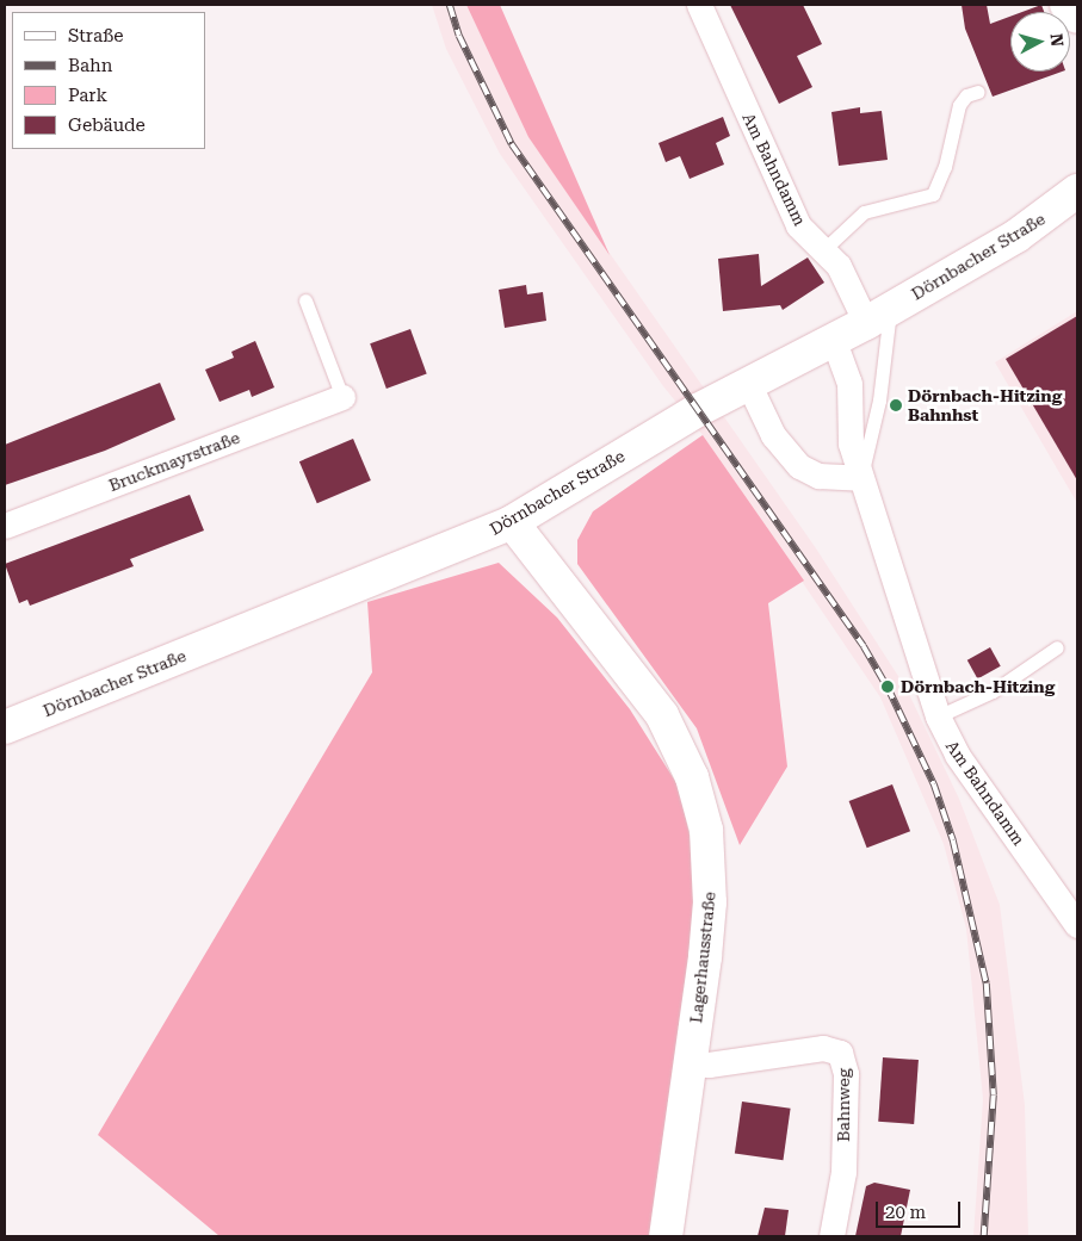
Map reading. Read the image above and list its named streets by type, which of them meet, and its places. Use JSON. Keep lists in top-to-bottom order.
{
  "streets": {
    "street": [
      "Am Bahndamm",
      "Dörnbacher Straße",
      "Bruckmayrstraße",
      "Lagerhausstraße",
      "Bahnweg"
    ]
  },
  "crossings": [
    ["Am Bahndamm", "Dörnbacher Straße"],
    ["Dörnbacher Straße", "Lagerhausstraße"],
    ["Lagerhausstraße", "Bahnweg"]
  ],
  "places": ["Dörnbach-Hitzing Bahnhst", "Dörnbach-Hitzing"],
  "legend": [
    "Straße",
    "Bahn",
    "Park",
    "Gebäude"
  ],
  "scale_bar": "20 m",
  "north": "right"
}
